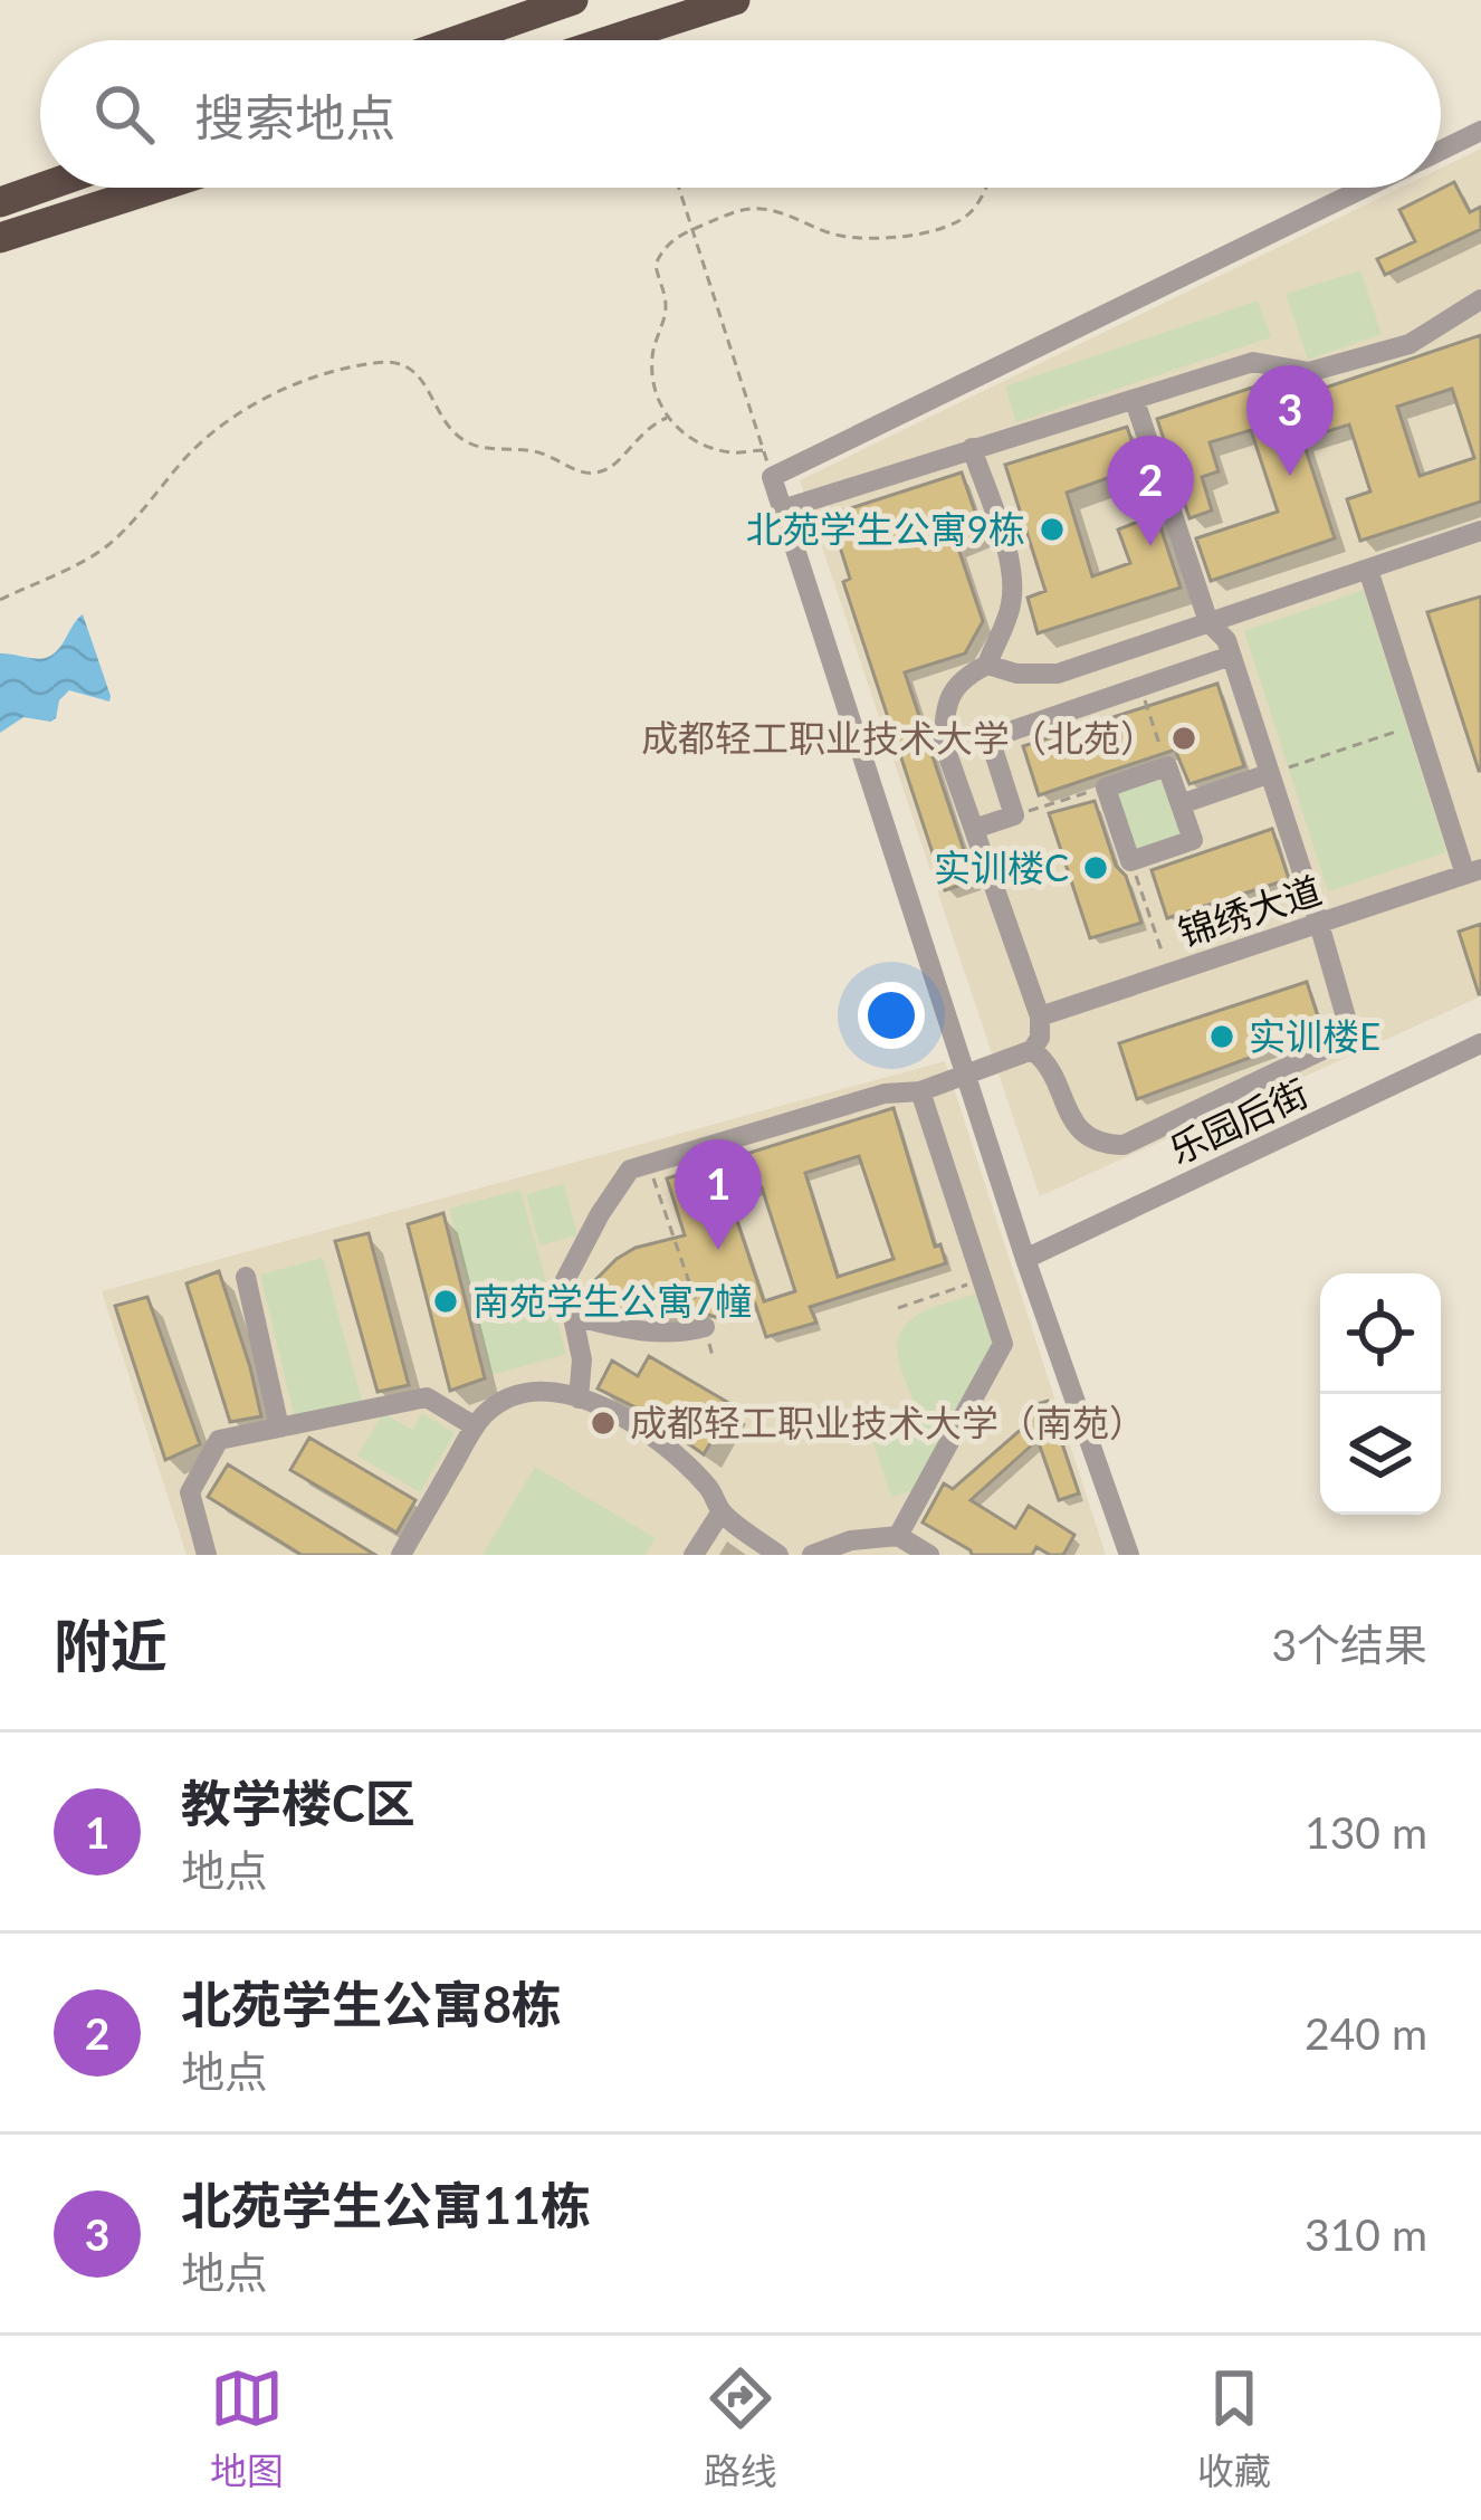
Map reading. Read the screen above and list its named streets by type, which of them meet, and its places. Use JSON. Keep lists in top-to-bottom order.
{
  "streets": {
    "street": ["锦绣大道", "乐园后街"]
  },
  "places": [
    "北苑学生公寓9栋",
    "成都轻工职业技术大学（北苑）",
    "实训楼C",
    "实训楼E",
    "南苑学生公寓7幢",
    "成都轻工职业技术大学（南苑）"
  ],
  "page": {
    "search": "搜索地点",
    "pins": ["3", "2", "1"],
    "heading": ["附近", "3个结果"],
    "list": [
      {
        "mark": "1",
        "name": "教学楼C区",
        "note": "地点",
        "value": "130 m"
      },
      {
        "mark": "2",
        "name": "北苑学生公寓8栋",
        "note": "地点",
        "value": "240 m"
      },
      {
        "mark": "3",
        "name": "北苑学生公寓11栋",
        "note": "地点",
        "value": "310 m"
      }
    ],
    "nav": ["地图", "路线", "收藏"]
  }
}
